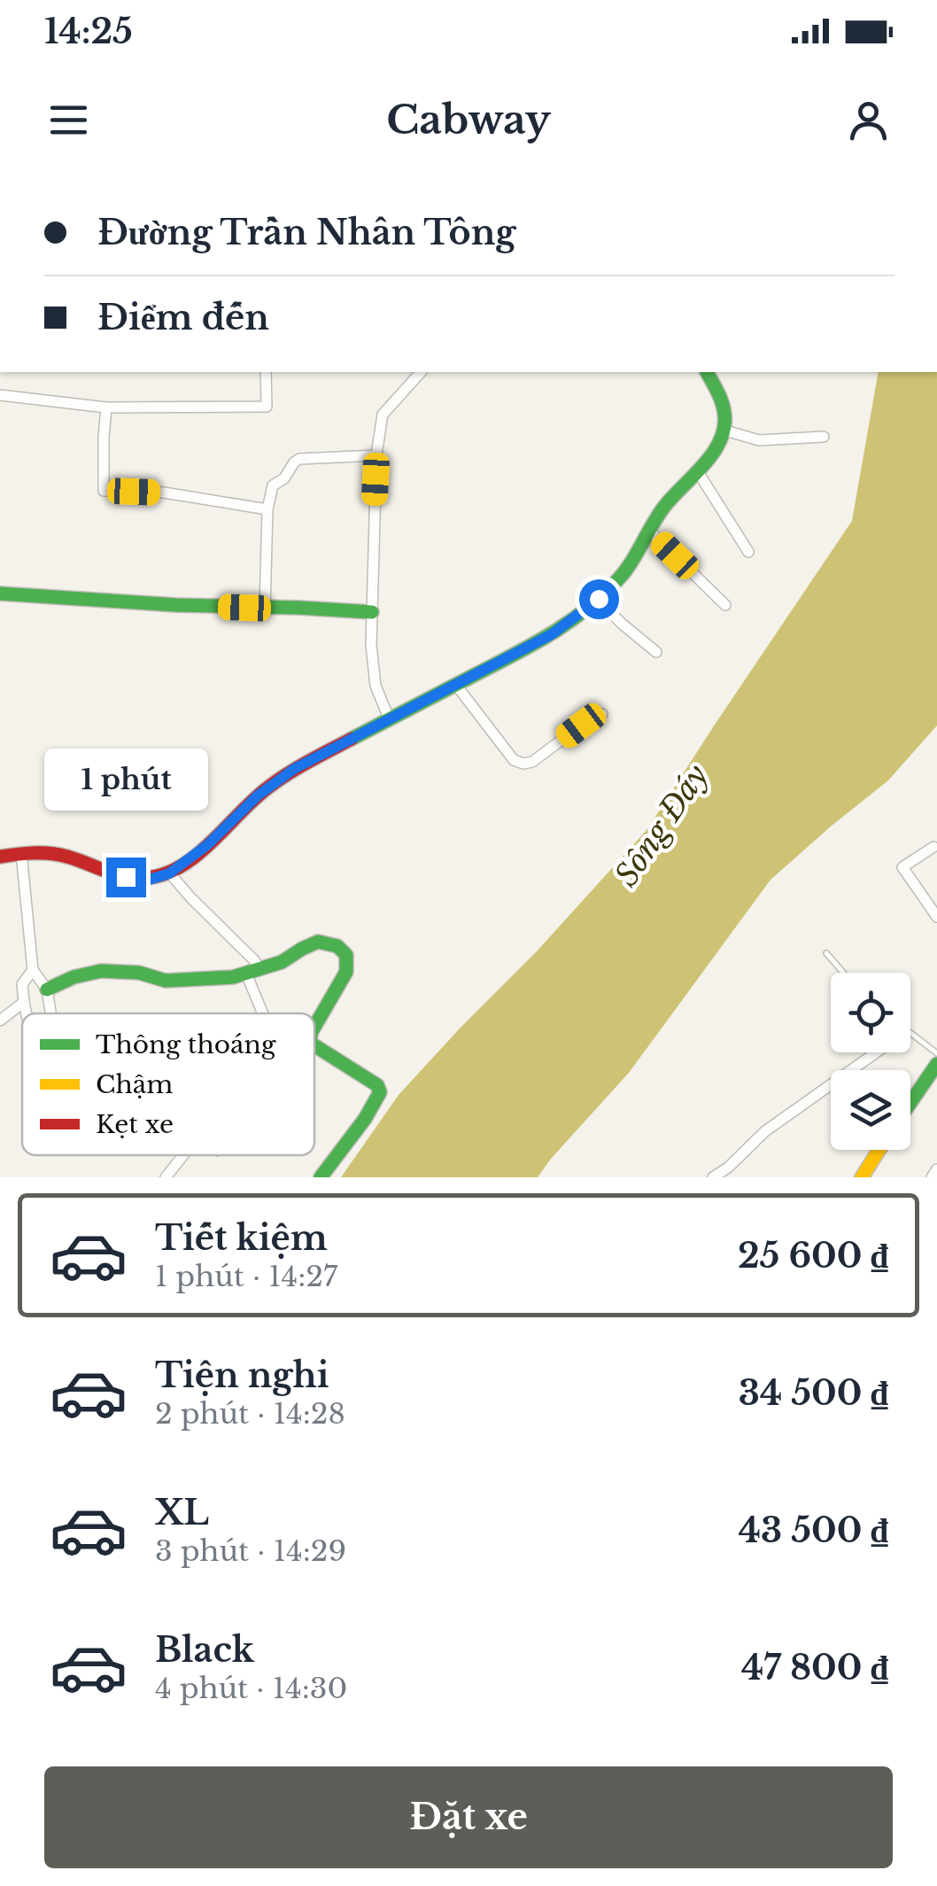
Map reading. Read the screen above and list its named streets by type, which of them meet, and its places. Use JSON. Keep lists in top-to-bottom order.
{
  "water": ["Sông Đáy"],
  "legend": ["Thông thoáng", "Chậm", "Kẹt xe"],
  "page": {
    "status": "14:25",
    "header": "Cabway",
    "banner": ["Đường Trần Nhân Tông", "Điểm đến"],
    "bubble": "1 phút",
    "list": [
      {
        "name": "Tiết kiệm",
        "note": "1 phút · 14:27",
        "value": "25 600 ₫"
      },
      {
        "name": "Tiện nghi",
        "note": "2 phút · 14:28",
        "value": "34 500 ₫"
      },
      {
        "name": "XL",
        "note": "3 phút · 14:29",
        "value": "43 500 ₫"
      },
      {
        "name": "Black",
        "note": "4 phút · 14:30",
        "value": "47 800 ₫"
      }
    ],
    "buttons": "Đặt xe"
  }
}
